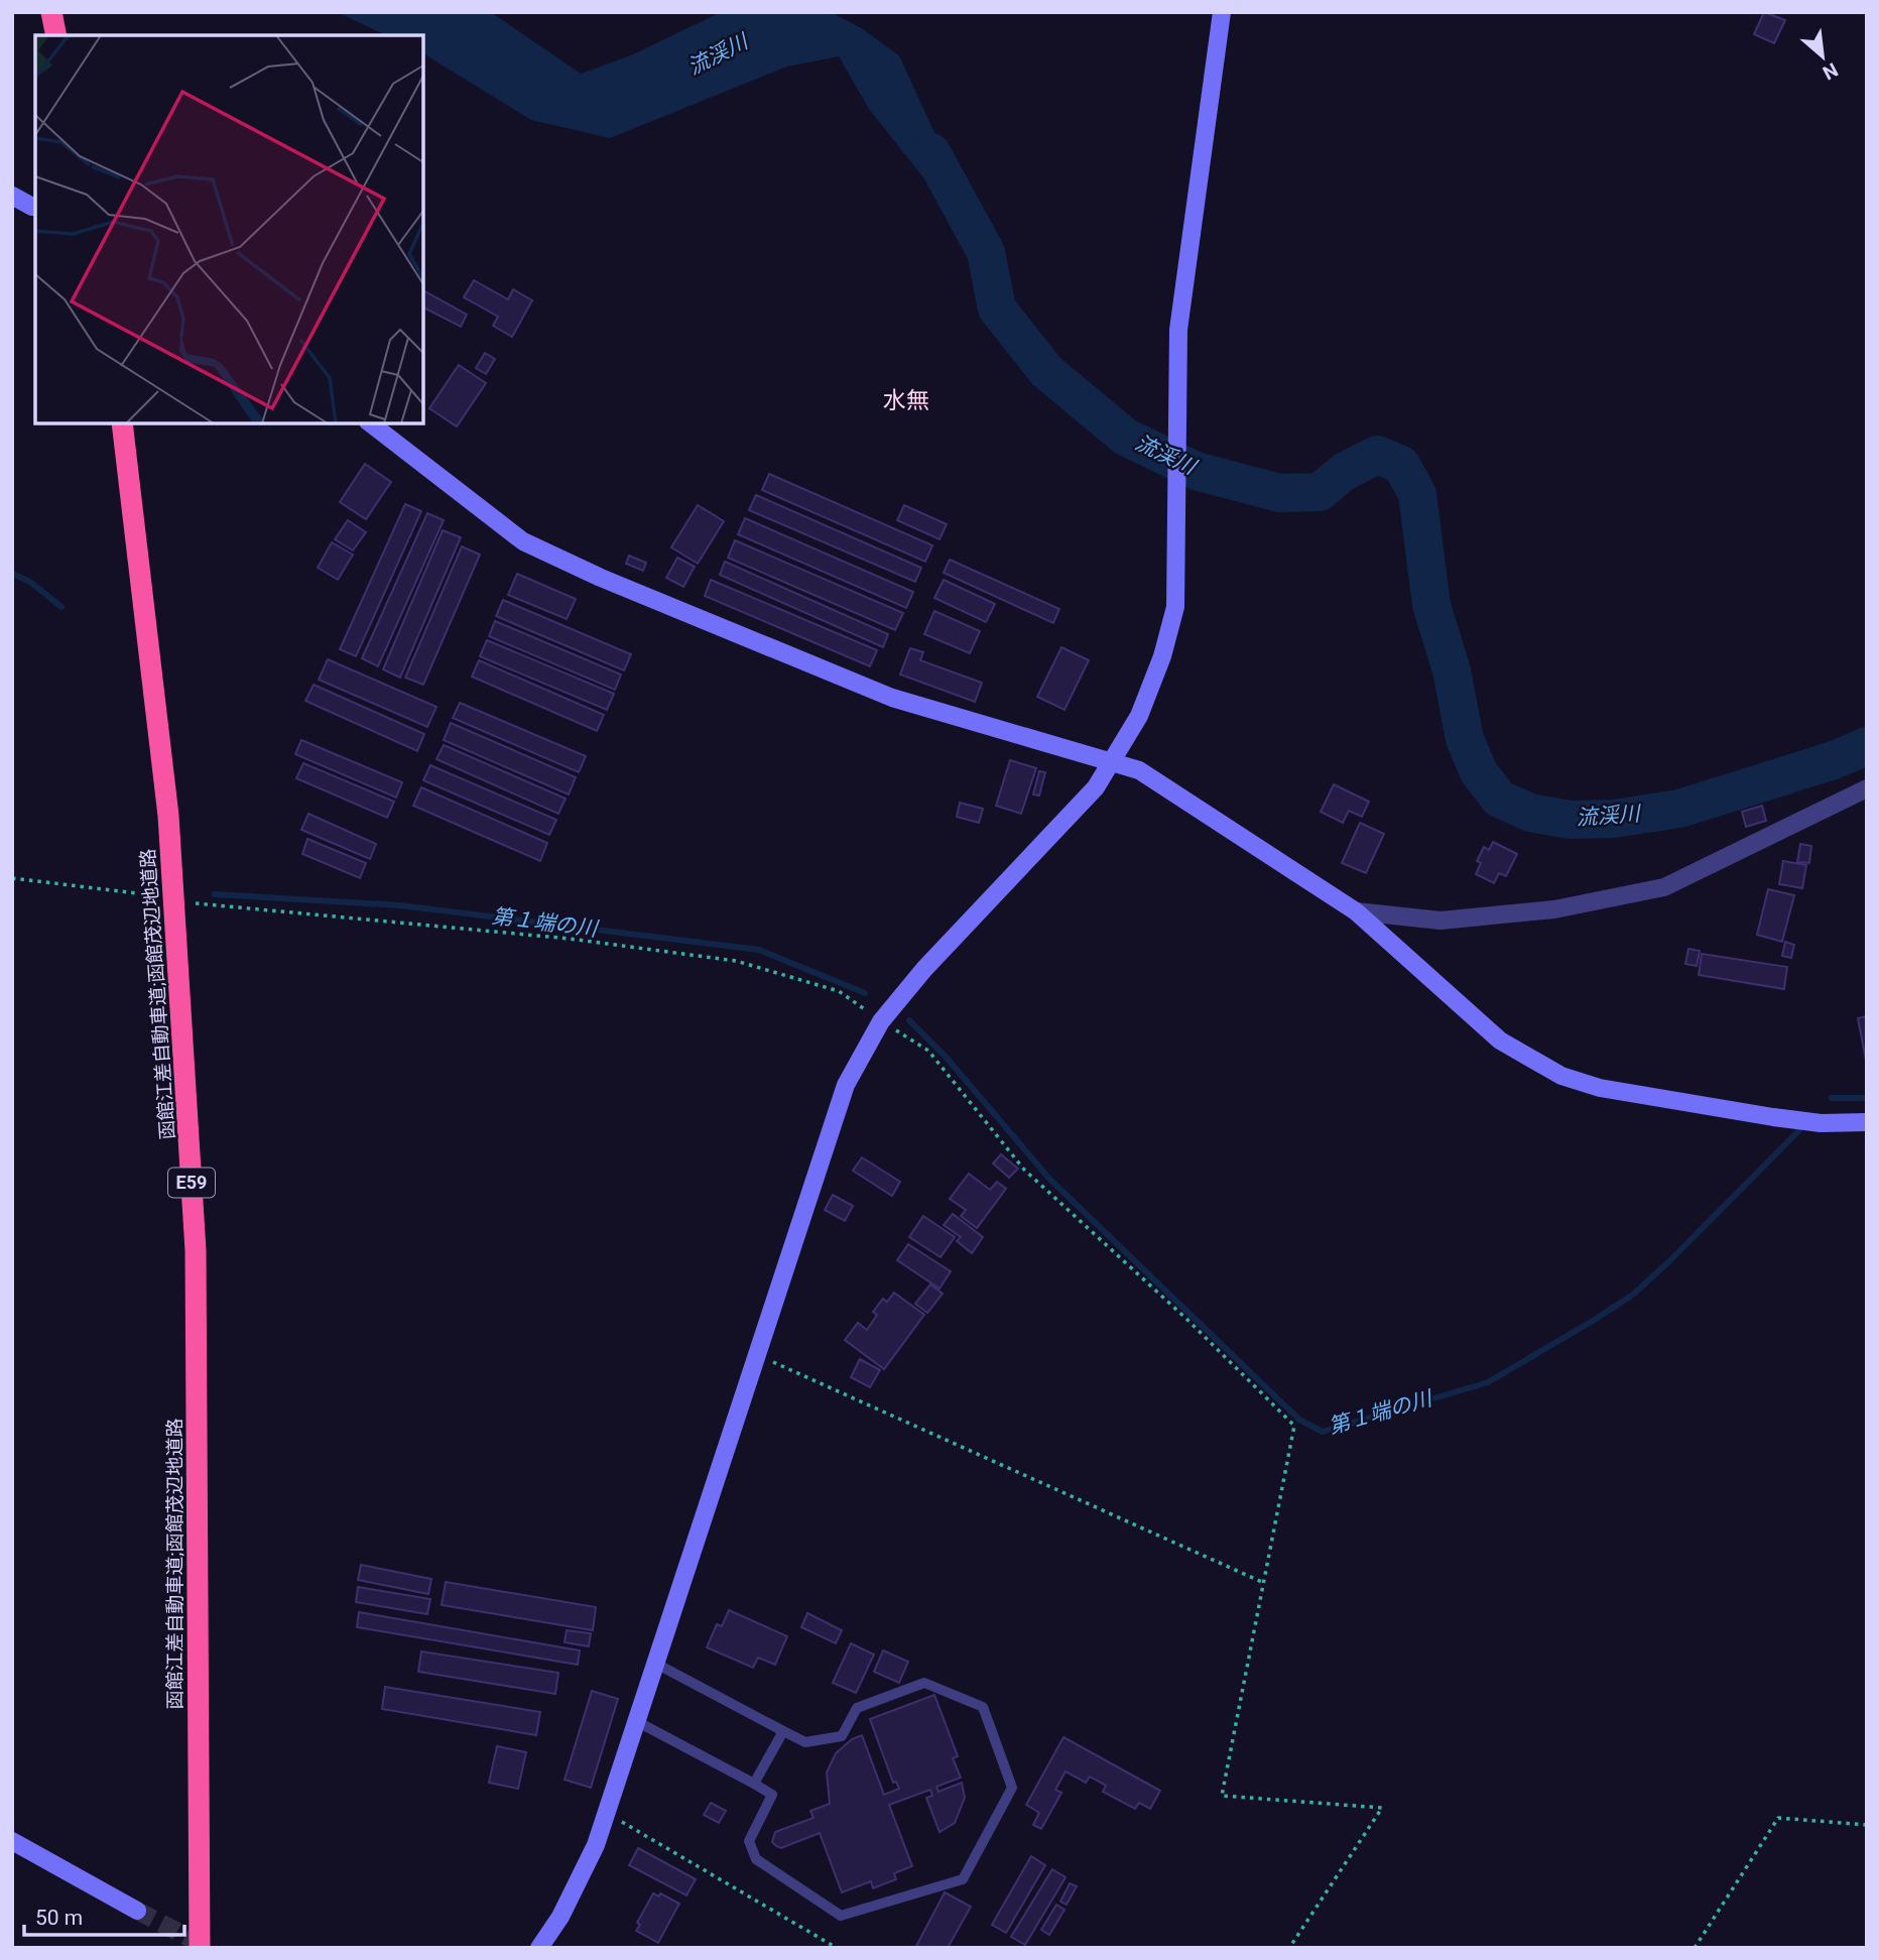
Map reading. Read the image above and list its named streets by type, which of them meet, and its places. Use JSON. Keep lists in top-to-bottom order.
{
  "streets": {
    "highway": ["函館江差自動車道;函館茂辺地道路", "E59"]
  },
  "districts": ["水無"],
  "water": ["流渓川", "第１端の川"],
  "scale_bar": "50 m",
  "north": "bottom right"
}
